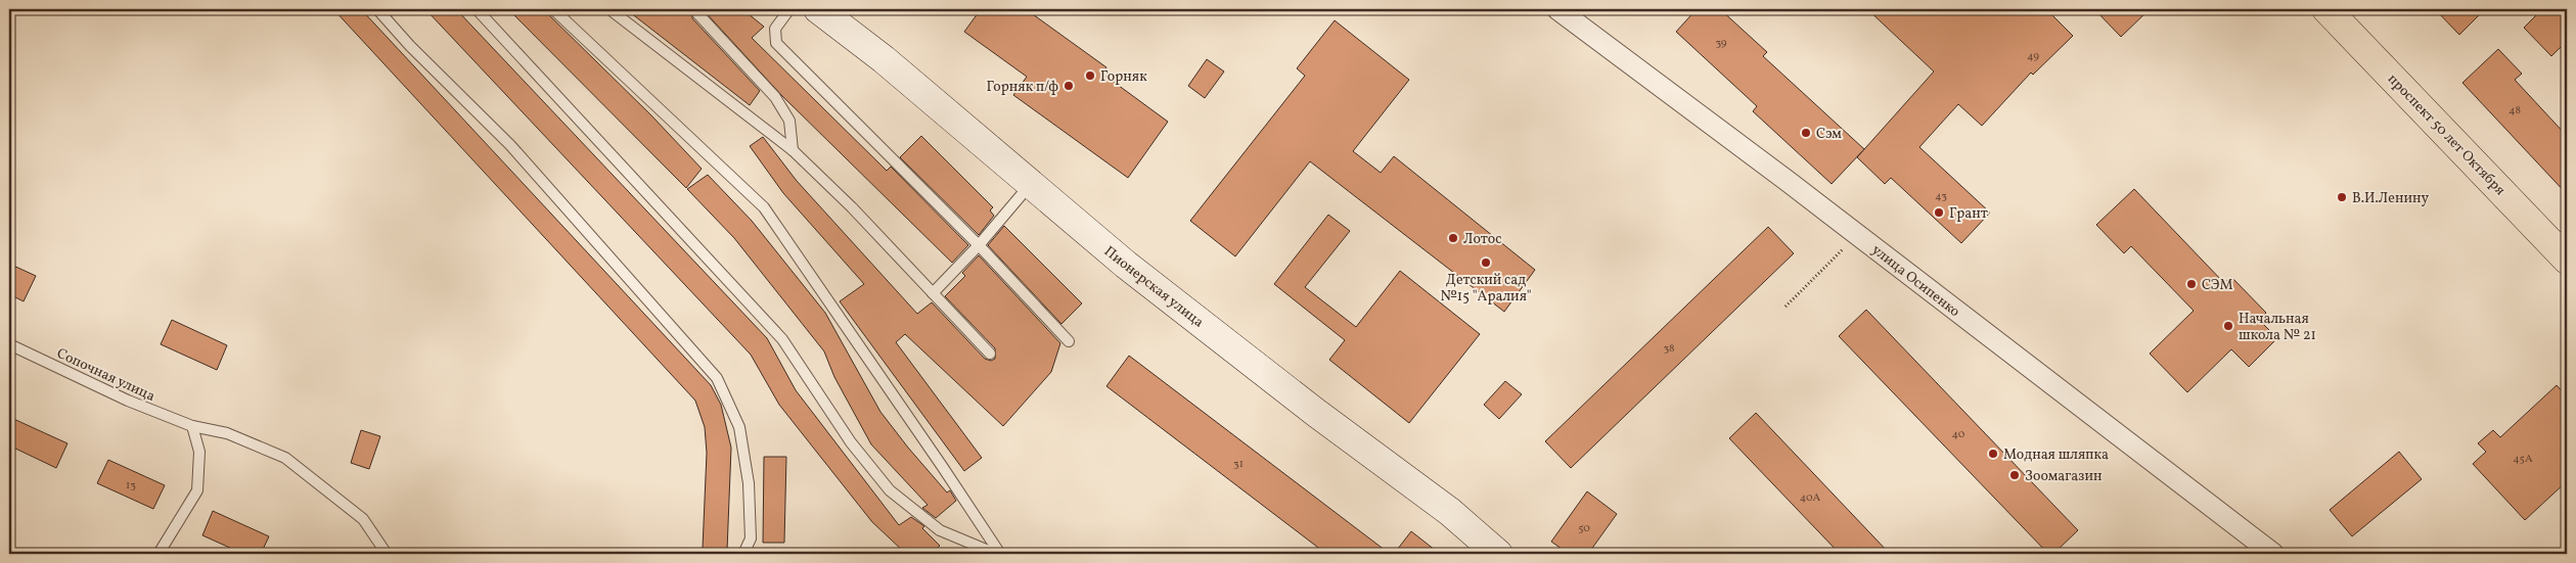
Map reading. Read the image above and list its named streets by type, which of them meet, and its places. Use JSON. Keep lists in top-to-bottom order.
{
  "streets": {
    "main road": ["проспект 50 лет Октября", "Пионерская улица"],
    "street": ["улица Осипенко"],
    "lane": ["Сопочная улица"]
  },
  "places": [
    "Горняк",
    "Горняк п/ф",
    "Сэм",
    "В.И.Ленину",
    "Грант",
    "Лотос",
    "Детский сад №15 \"Аралия\"",
    "СЭМ",
    "Начальная школа № 21",
    "Модная шляпка",
    "Зоомагазин"
  ],
  "house_numbers": [
    "39",
    "49",
    "48",
    "43",
    "38",
    "40",
    "45А",
    "31",
    "13",
    "40А",
    "50"
  ]
}
